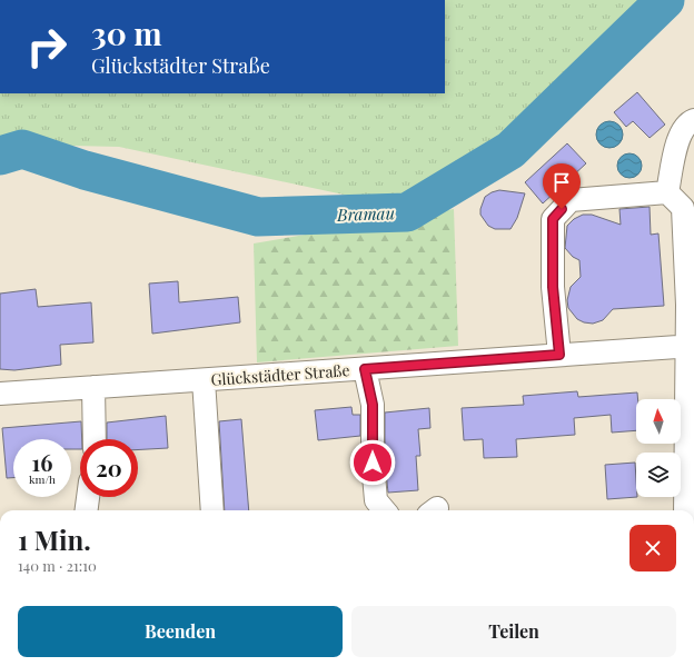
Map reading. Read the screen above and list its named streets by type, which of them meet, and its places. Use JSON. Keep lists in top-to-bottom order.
{
  "streets": {
    "street": ["Glückstädter Straße"]
  },
  "water": ["Bramau"],
  "north": "top",
  "page": {
    "turn": ["30 m", "Glückstädter Straße"],
    "speed": "16 km/h",
    "limit": "20",
    "heading": ["1 Min.", "140 m · 21:10"],
    "buttons": ["Beenden", "Teilen"]
  }
}
